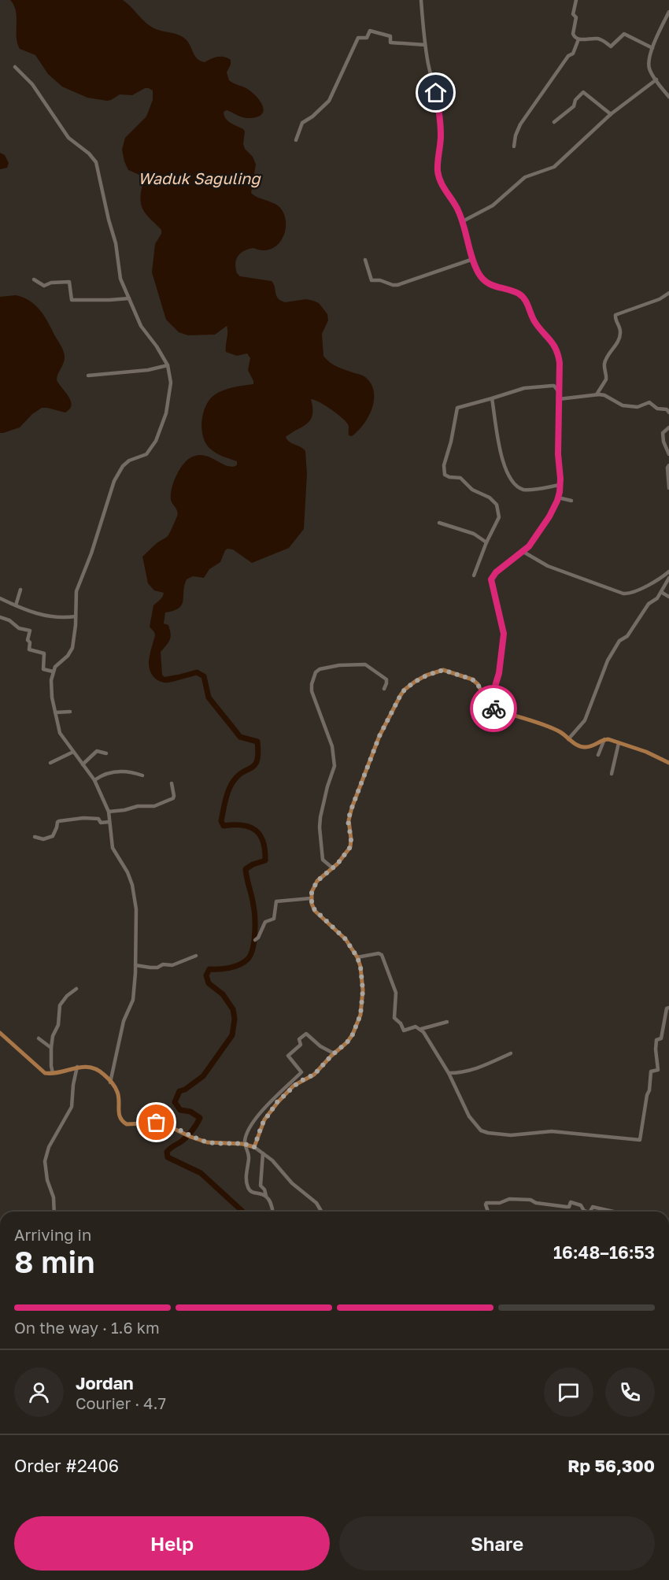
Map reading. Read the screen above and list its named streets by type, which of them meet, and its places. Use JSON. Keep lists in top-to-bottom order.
{
  "water": ["Waduk Saguling"],
  "page": {
    "heading": ["8 min", "Arriving in", "16:48–16:53"],
    "panel": [
      "Jordan",
      "Courier · 4.7",
      "Order #2406",
      "Rp 56,300"
    ],
    "bar": "On the way · 1.6 km",
    "buttons": ["Help", "Share"]
  }
}
